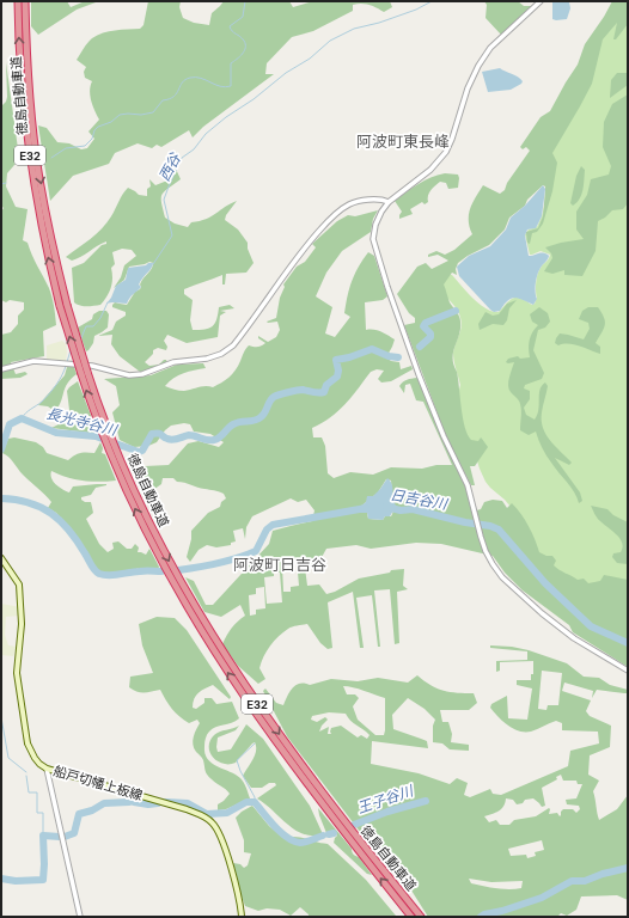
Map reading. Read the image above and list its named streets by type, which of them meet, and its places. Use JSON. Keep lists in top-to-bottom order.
{
  "streets": {
    "highway": ["徳島自動車道", "E32"],
    "main road": ["船戸切幡上板線"]
  },
  "districts": ["阿波町東長峰", "阿波町日吉谷"],
  "water": [
    "西谷",
    "長光寺谷川",
    "日吉谷川",
    "王子谷川"
  ]
}
